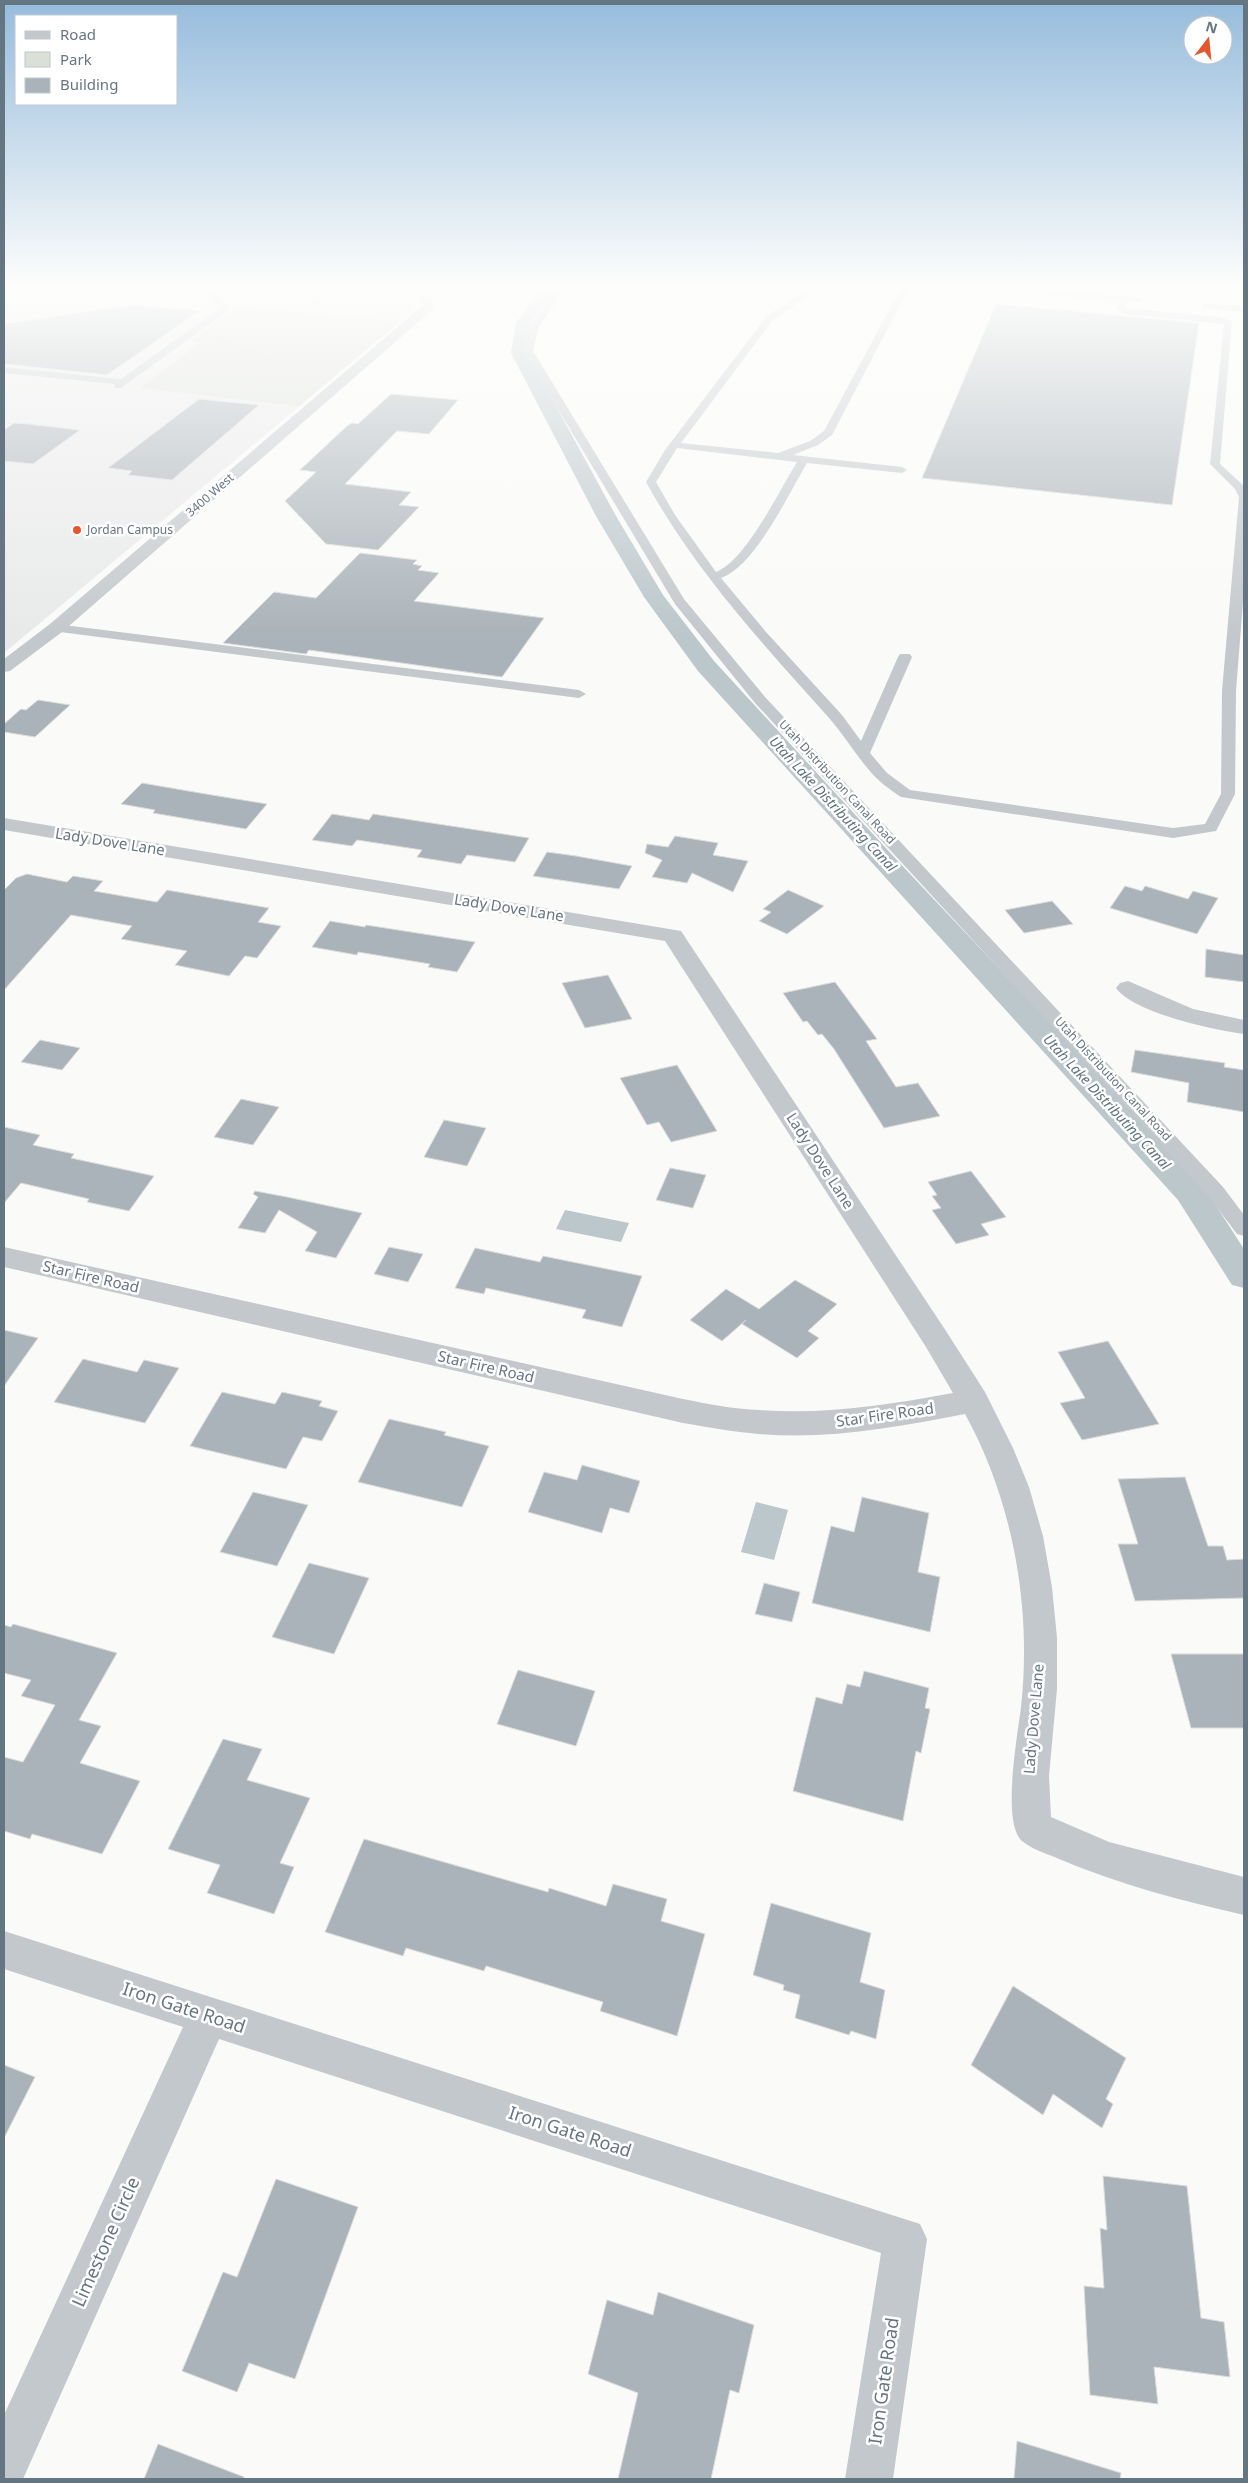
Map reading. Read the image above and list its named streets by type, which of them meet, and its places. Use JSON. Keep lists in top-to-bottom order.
{
  "streets": {
    "street": [
      "3400 West",
      "Lady Dove Lane",
      "Star Fire Road",
      "Iron Gate Road",
      "Limestone Circle"
    ],
    "lane": ["Utah Distribution Canal Road"]
  },
  "crossings": [
    ["Lady Dove Lane", "Star Fire Road"],
    ["Iron Gate Road", "Limestone Circle"]
  ],
  "water": ["Utah Lake Distributing Canal"],
  "places": ["Jordan Campus"],
  "legend": ["Road", "Park", "Building"],
  "north": "top"
}
